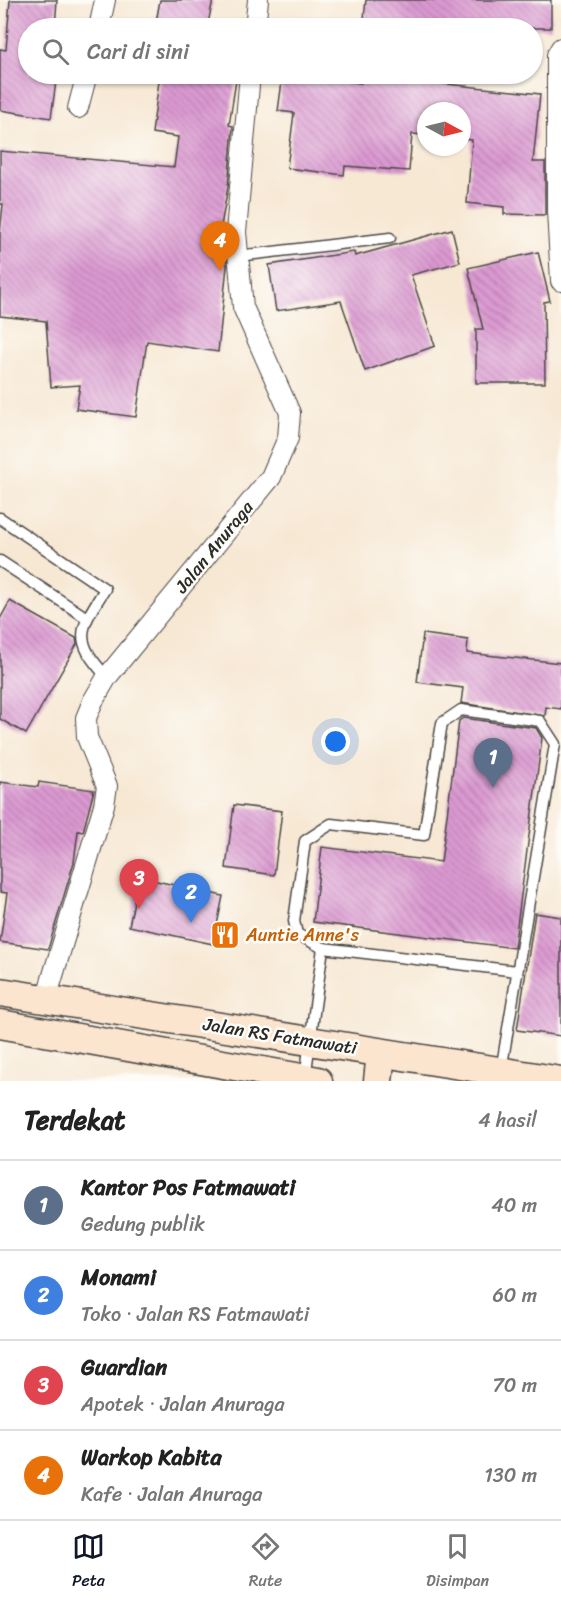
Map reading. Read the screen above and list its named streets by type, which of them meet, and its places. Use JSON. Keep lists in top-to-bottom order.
{
  "streets": {
    "main road": ["Jalan RS Fatmawati"],
    "street": ["Jalan Anuraga"]
  },
  "crossings": [
    ["Jalan Anuraga", "Jalan RS Fatmawati"]
  ],
  "places": {
    "restaurant": ["Auntie Anne's"]
  },
  "north": "right",
  "page": {
    "search": "Cari di sini",
    "pins": [
      "4",
      "1",
      "3",
      "2"
    ],
    "heading": ["Terdekat", "4 hasil"],
    "list": [
      {
        "mark": "1",
        "name": "Kantor Pos Fatmawati",
        "note": "Gedung publik",
        "value": "40 m"
      },
      {
        "mark": "2",
        "name": "Monami",
        "note": "Toko · Jalan RS Fatmawati",
        "value": "60 m"
      },
      {
        "mark": "3",
        "name": "Guardian",
        "note": "Apotek · Jalan Anuraga",
        "value": "70 m"
      },
      {
        "mark": "4",
        "name": "Warkop Kabita",
        "note": "Kafe · Jalan Anuraga",
        "value": "130 m"
      }
    ],
    "nav": ["Peta", "Rute", "Disimpan"]
  }
}
